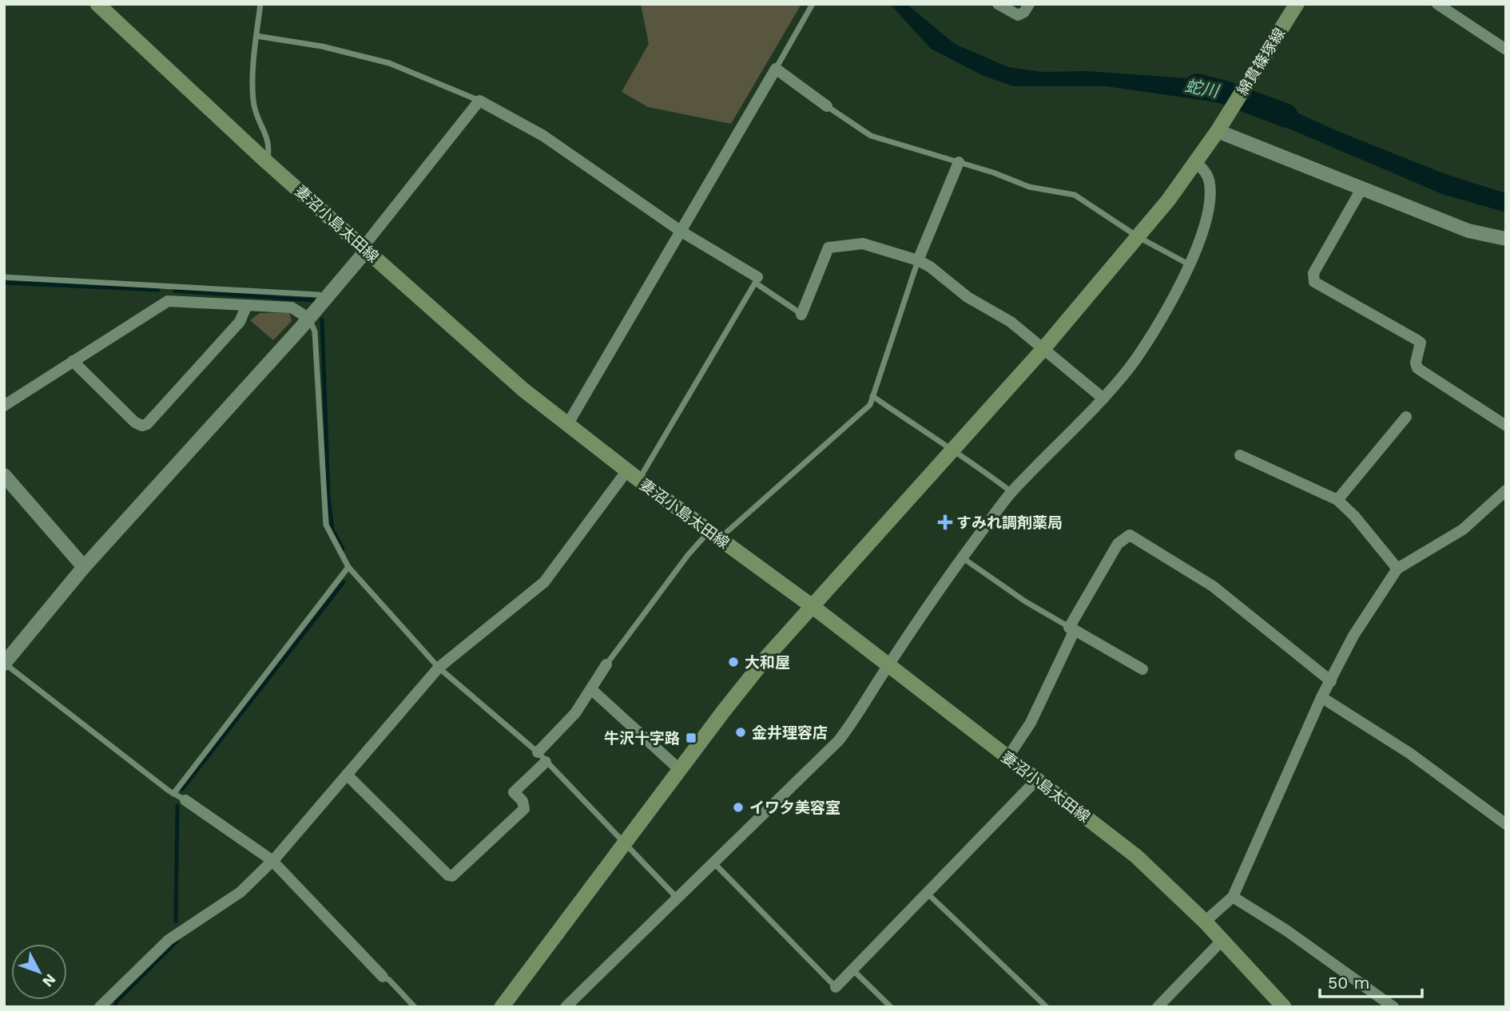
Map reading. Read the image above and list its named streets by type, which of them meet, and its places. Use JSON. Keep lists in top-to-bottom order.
{
  "streets": {
    "main road": ["綿貫篠塚線", "妻沼小島太田線"]
  },
  "crossings": [
    ["綿貫篠塚線", "妻沼小島太田線"]
  ],
  "water": ["蛇川"],
  "places": {
    "health": ["すみれ調剤薬局"],
    "other": ["大和屋", "金井理容店", "イワ夕美容室"],
    "transit": ["牛沢十字路"]
  },
  "scale_bar": "50 m",
  "north": "bottom right"
}
